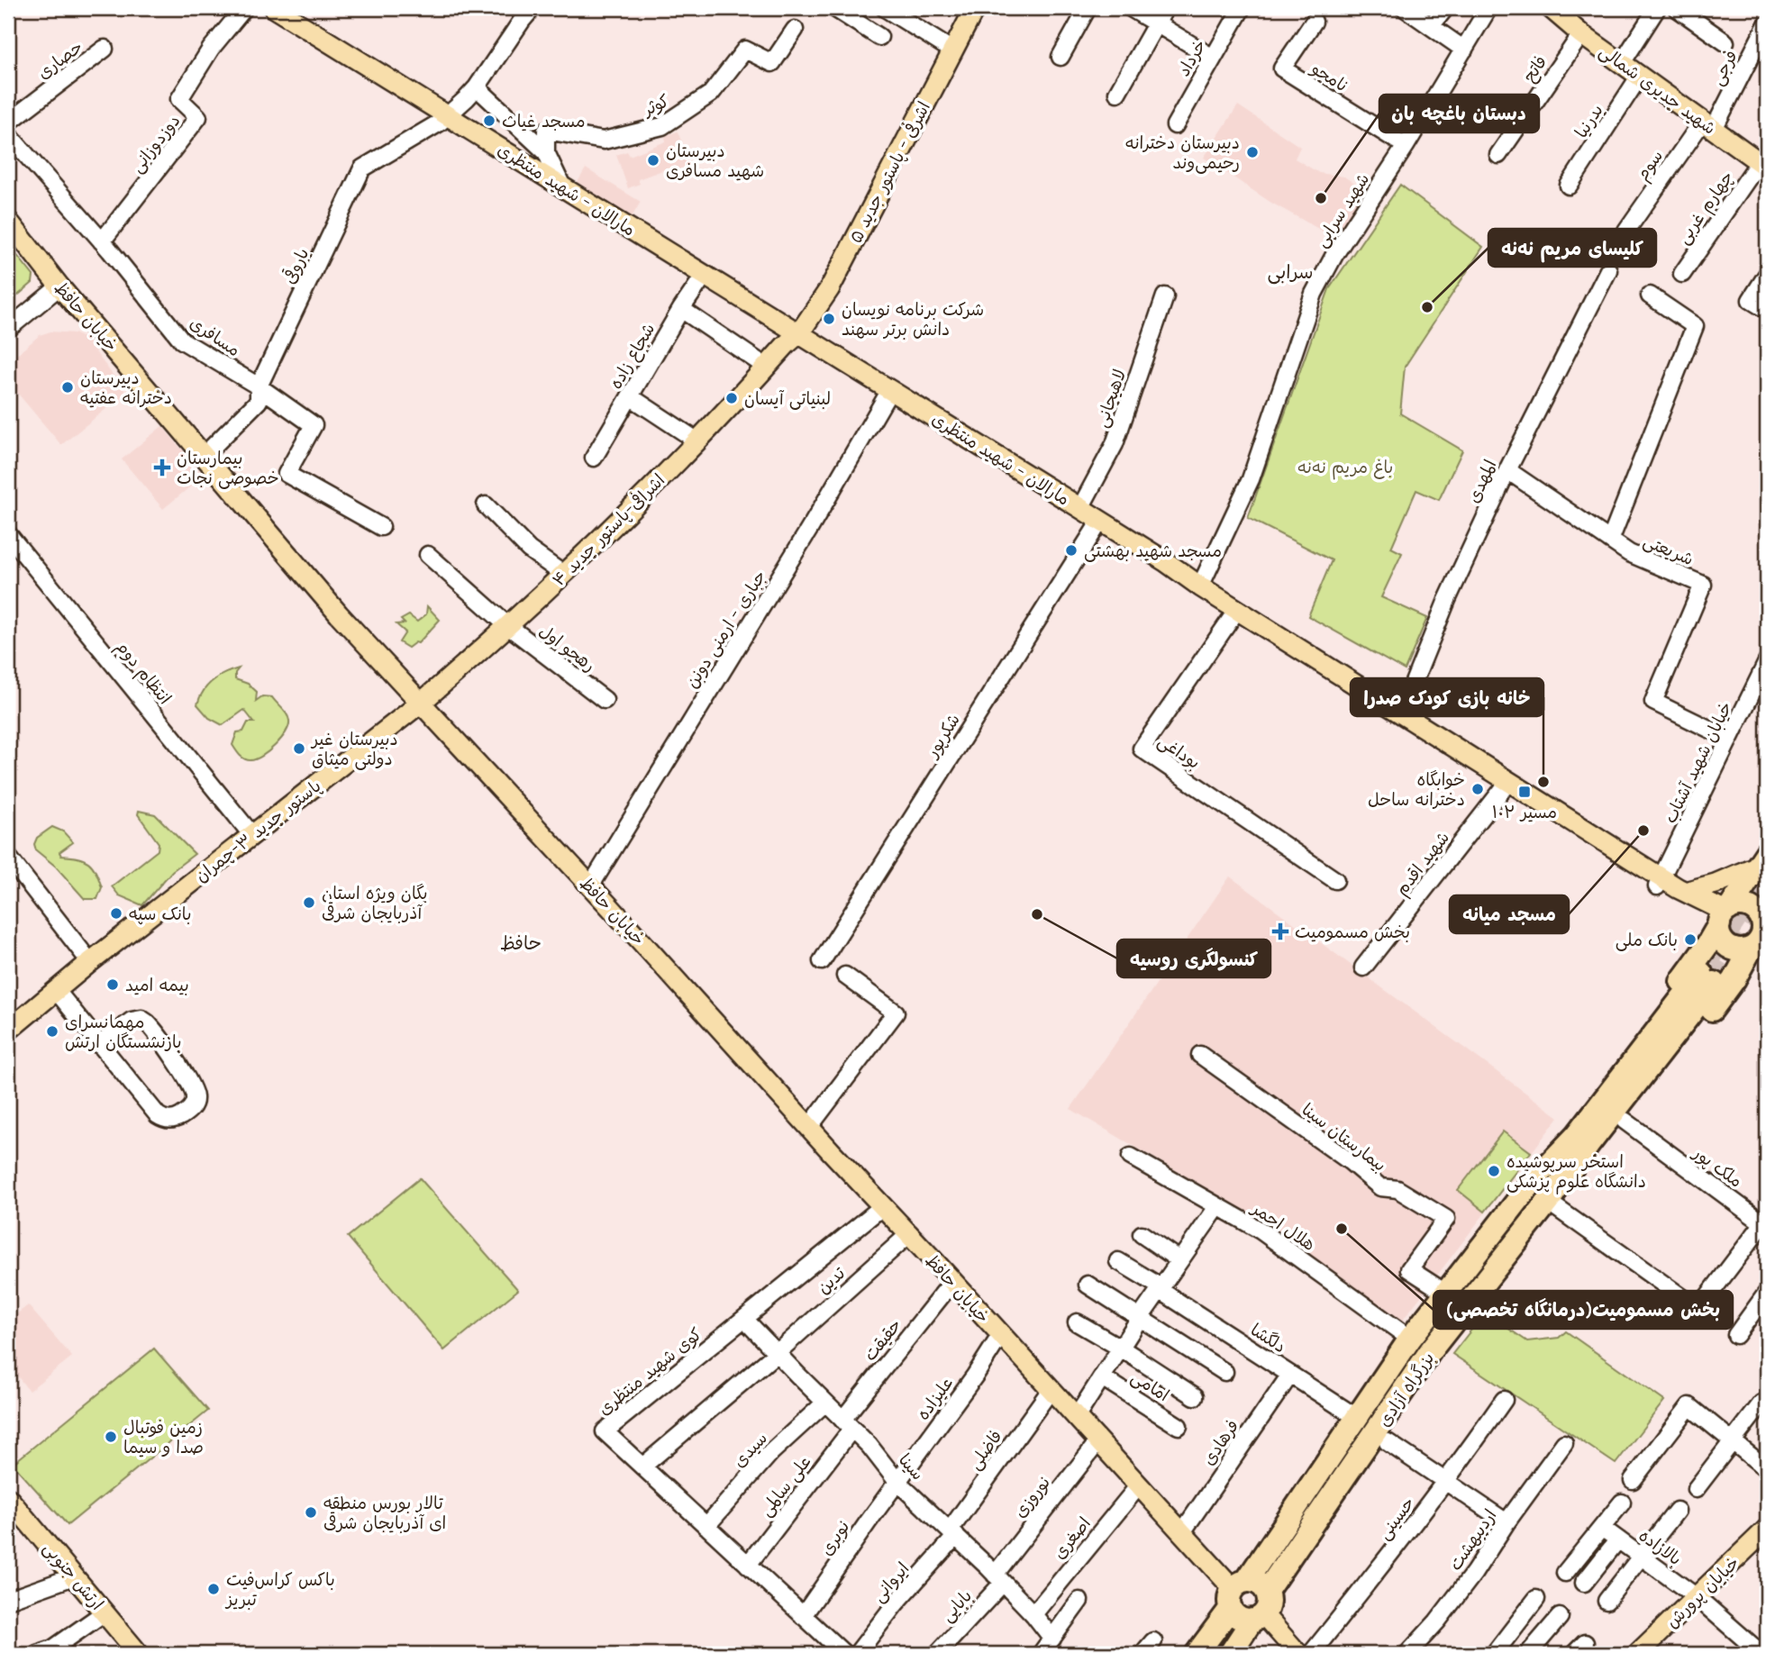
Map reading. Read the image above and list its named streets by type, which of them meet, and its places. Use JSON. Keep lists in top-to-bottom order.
{
  "streets": {
    "highway": ["بزرگراه آزادی"],
    "main road": [
      "شهید جدیری شمالی",
      "اشرفی - پاستور جدید ۵",
      "مارالان - شهید منتظری",
      "خیابان حافظ",
      "اشرافی-پاستور جدید ۴",
      "پاستور جدید ۳-چمران",
      "ارتش جنوبی",
      "خیابان پرورش"
    ],
    "street": [
      "خرداد",
      "حصاری",
      "فرجی",
      "فاتح",
      "نامجو",
      "کوثر",
      "بدرنیا",
      "دوزدوزانی",
      "سوم",
      "چهارم غربی",
      "شهید سرابی",
      "باروقی",
      "مسافری",
      "شجاع زاده",
      "لاهیجانی",
      "المهدی",
      "شریعتی",
      "جباری - ارمنی دونن",
      "رهجو اول",
      "انتظام دوم",
      "شکرپور",
      "بوداغی",
      "خیابان شهید آشتاب",
      "شهید اقدم",
      "بیمارستان سینا",
      "ملک پور",
      "هلال احمر",
      "تدین",
      "دلگشا",
      "حقیقت",
      "کوی شهید منتظری",
      "امامی",
      "علیزاده",
      "فرهادی",
      "سیدی",
      "فاضلی",
      "سینا",
      "علی سالمی",
      "نوروزی",
      "حسینی",
      "نوبری",
      "اصغری",
      "اردیبهشت",
      "بالازاده",
      "ایروانی",
      "بابایی"
    ]
  },
  "crossings": [
    ["فرجی", "شهید جدیری شمالی"],
    ["فرجی", "سوم"],
    ["فاتح", "شهید جدیری شمالی"],
    ["نامجو", "شهید سرابی"],
    ["شهید جدیری شمالی", "بدرنیا"],
    ["شهید جدیری شمالی", "سوم"],
    ["شهید جدیری شمالی", "چهارم غربی"],
    ["دوزدوزانی", "مسافری"],
    ["اشرفی - پاستور جدید ۵", "مارالان - شهید منتظری"],
    ["اشرفی - پاستور جدید ۵", "اشرافی-پاستور جدید ۴"],
    ["مارالان - شهید منتظری", "شهید سرابی"],
    ["مارالان - شهید منتظری", "باروقی"],
    ["مارالان - شهید منتظری", "شجاع زاده"],
    ["مارالان - شهید منتظری", "لاهیجانی"],
    ["مارالان - شهید منتظری", "المهدی"],
    ["مارالان - شهید منتظری", "اشرافی-پاستور جدید ۴"],
    ["مارالان - شهید منتظری", "جباری - ارمنی دونن"],
    ["مارالان - شهید منتظری", "بوداغی"],
    ["مارالان - شهید منتظری", "خیابان شهید آشتاب"],
    ["مارالان - شهید منتظری", "شهید اقدم"],
    ["مارالان - شهید منتظری", "بزرگراه آزادی"],
    ["باروقی", "خیابان حافظ"],
    ["باروقی", "مسافری"],
    ["خیابان حافظ", "اشرافی-پاستور جدید ۴"],
    ["خیابان حافظ", "جباری - ارمنی دونن"],
    ["خیابان حافظ", "پاستور جدید ۳-چمران"],
    ["خیابان حافظ", "تدین"],
    ["خیابان حافظ", "حقیقت"],
    ["خیابان حافظ", "کوی شهید منتظری"],
    ["خیابان حافظ", "بزرگراه آزادی"],
    ["خیابان حافظ", "علیزاده"],
    ["خیابان حافظ", "فرهادی"],
    ["خیابان حافظ", "فاضلی"],
    ["خیابان حافظ", "نوروزی"],
    ["خیابان حافظ", "اصغری"],
    ["المهدی", "شریعتی"],
    ["اشرافی-پاستور جدید ۴", "رهجو اول"],
    ["اشرافی-پاستور جدید ۴", "پاستور جدید ۳-چمران"],
    ["شریعتی", "خیابان شهید آشتاب"],
    ["انتظام دوم", "پاستور جدید ۳-چمران"],
    ["بیمارستان سینا", "بزرگراه آزادی"],
    ["ملک پور", "بزرگراه آزادی"],
    ["هلال احمر", "بزرگراه آزادی"],
    ["تدین", "سینا"],
    ["دلگشا", "بزرگراه آزادی"],
    ["دلگشا", "فرهادی"],
    ["حقیقت", "سینا"],
    ["حقیقت", "علی سالمی"],
    ["کوی شهید منتظری", "سیدی"],
    ["کوی شهید منتظری", "سینا"],
    ["کوی شهید منتظری", "علی سالمی"],
    ["کوی شهید منتظری", "نوبری"],
    ["علیزاده", "سینا"],
    ["علیزاده", "نوبری"],
    ["سیدی", "سینا"],
    ["فاضلی", "سینا"],
    ["فاضلی", "ایروانی"],
    ["سینا", "علی سالمی"],
    ["سینا", "نوروزی"],
    ["سینا", "نوبری"],
    ["سینا", "اصغری"],
    ["سینا", "ایروانی"],
    ["سینا", "بابایی"],
    ["نوروزی", "بابایی"],
    ["بالازاده", "خیابان پرورش"]
  ],
  "districts": ["سرابی", "حافظ"],
  "parks": ["باغ مریم نه‌نه"],
  "places": {
    "other": [
      "مسجد غیاث",
      "دبیرستان دخترانه رحیمی‌وند",
      "دبیرستان شهید مسافری",
      "دبستان باغچه بان",
      "کلیسای مریم نه‌نه",
      "شرکت برنامه نویسان دانش برتر سهند",
      "دبیرستان دخترانه عفتیه",
      "لبنیاتی آیسان",
      "مسجد شهید بهشتی",
      "دبیرستان غیر دولتی میثاق",
      "خانه بازی کودک صدرا",
      "خوابگاه دخترانه ساحل",
      "مسجد میانه",
      "یگان ویژه استان آذربایجان شرقی",
      "بانک سپه",
      "کنسولگری روسیه",
      "بانک ملی",
      "بیمه امید",
      "مهمانسرای بازنشستگان ارتش",
      "استخر سرپوشیده دانشگاه علوم پزشکی",
      "بخش مسمومیت(درمانگاه تخصصی)",
      "زمین فوتبال صدا و سیما",
      "تالار بورس منطقه ای آذربایجان شرقی",
      "باکس کراس‌فیت تبریز"
    ],
    "health": ["بیمارستان خصوصی نجات", "بخش مسمومیت"],
    "transit": ["مسیر ۱۰۲"]
  }
}
